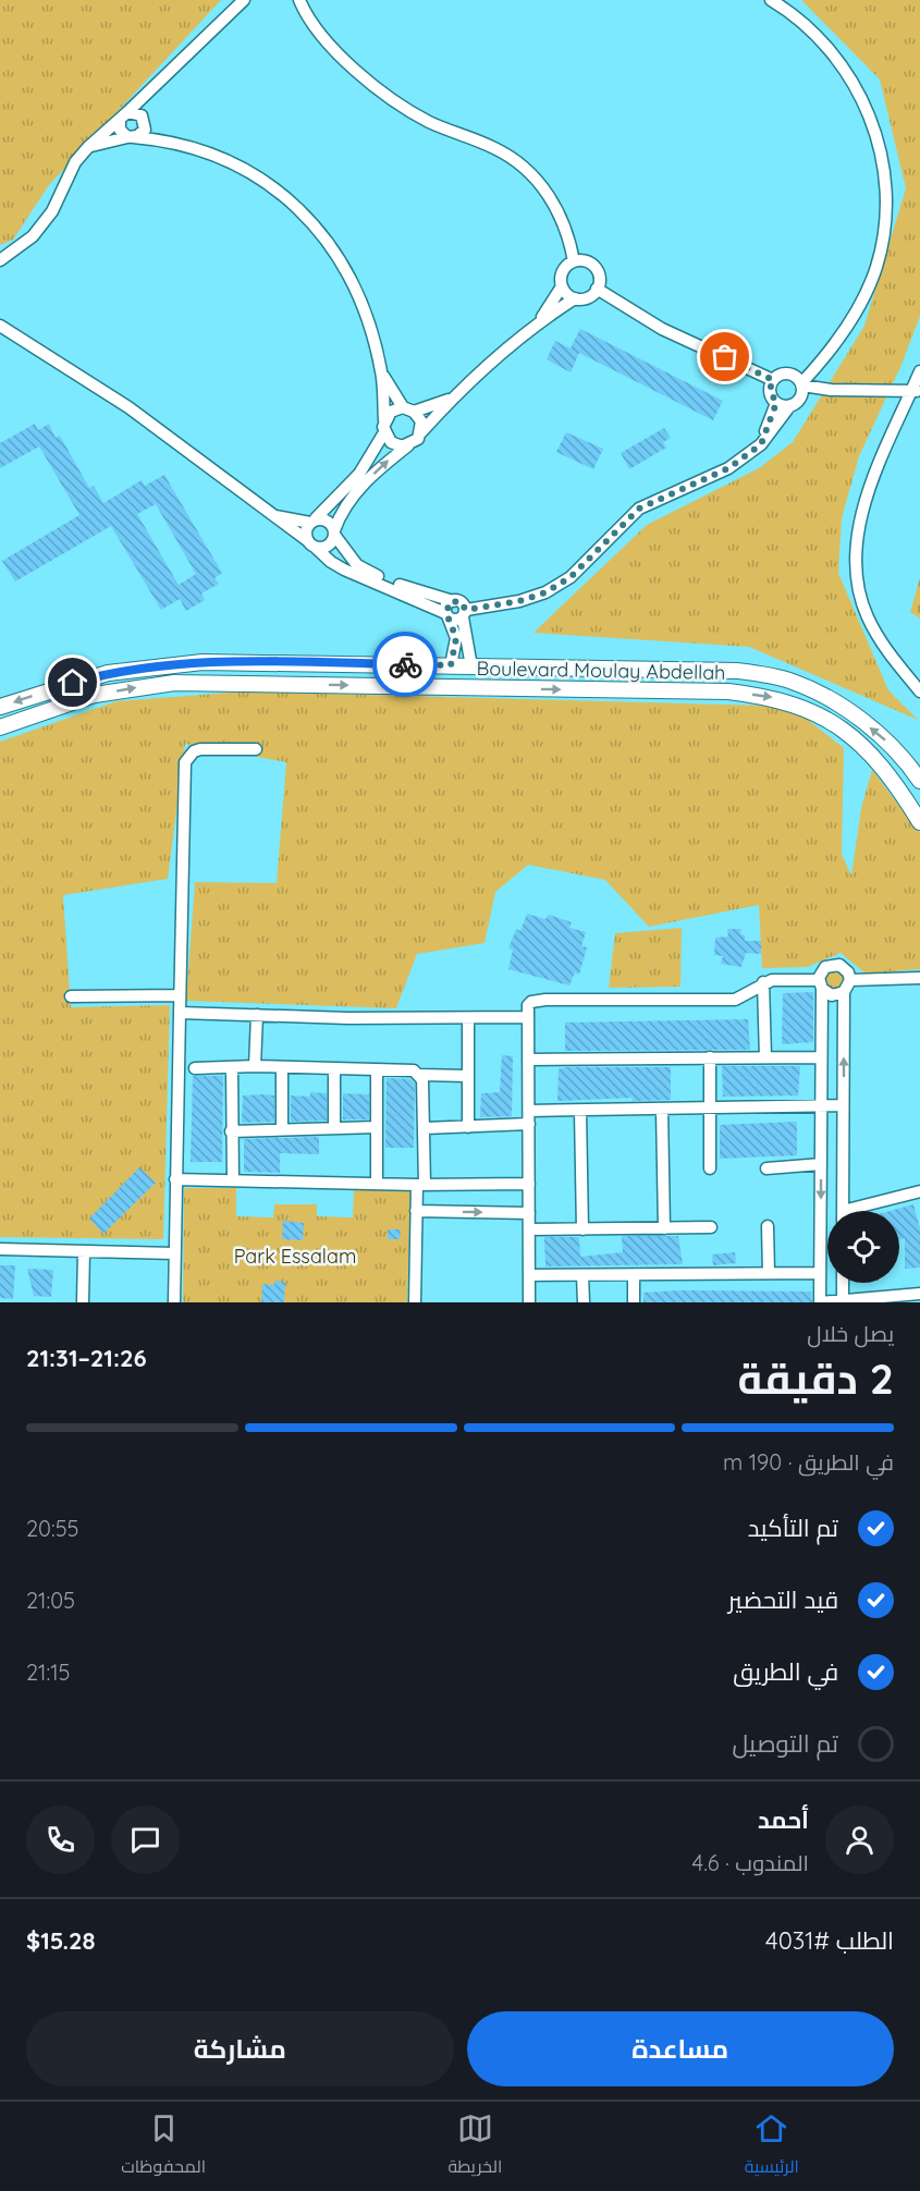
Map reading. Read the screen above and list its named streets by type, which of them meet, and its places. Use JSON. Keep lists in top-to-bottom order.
{
  "streets": {
    "main road": ["Boulevard Moulay Abdellah"]
  },
  "parks": ["Park Essalam"],
  "page": {
    "heading": ["2 دقيقة", "يصل خلال", "21:26–21:31"],
    "panel": [
      "أحمد",
      "المندوب · 4.6",
      "الطلب #4031",
      "$15.28"
    ],
    "bar": "في الطريق · 190 m",
    "list": [
      ["تم التأكيد", "20:55"],
      ["قيد التحضير", "21:05"],
      ["في الطريق", "21:15"],
      "تم التوصيل"
    ],
    "buttons": ["مساعدة", "مشاركة"],
    "tabs": ["الرئيسية", "الخريطة", "المحفوظات"]
  }
}
